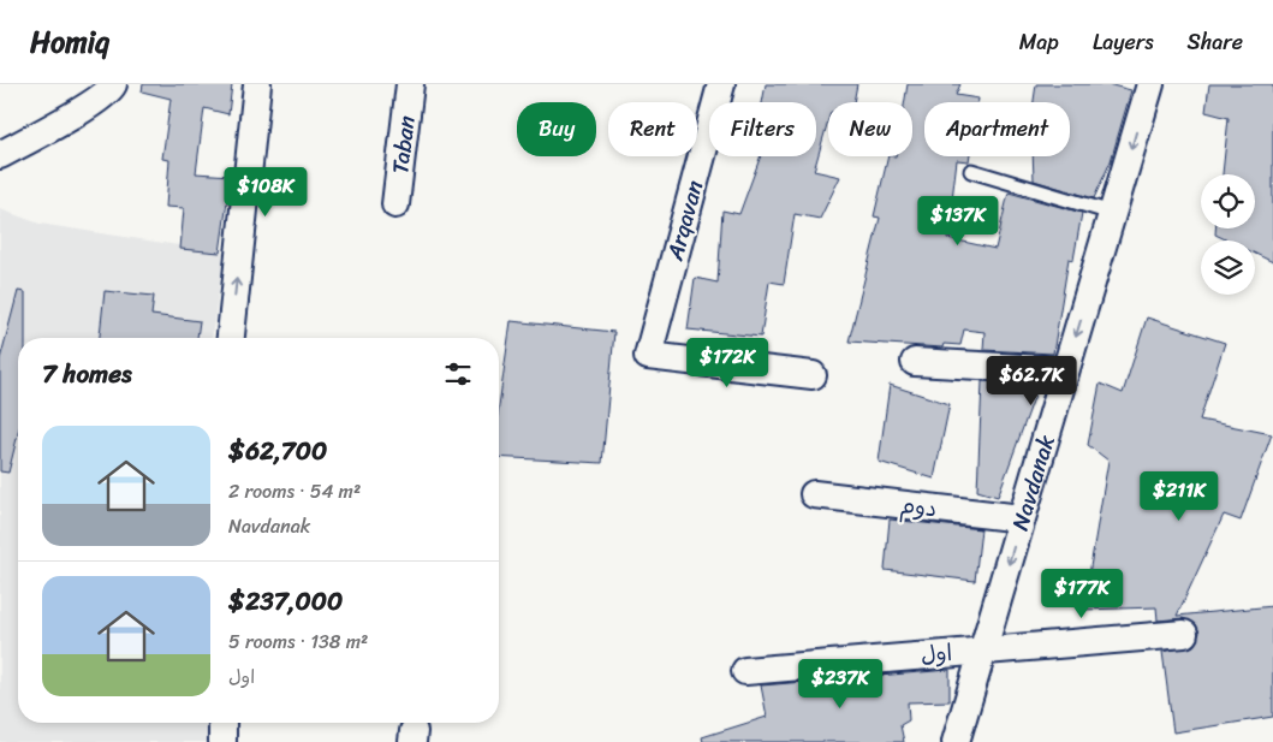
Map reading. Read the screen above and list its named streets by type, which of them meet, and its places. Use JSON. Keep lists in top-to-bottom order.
{
  "streets": {
    "street": [
      "Taban",
      "Arqavan",
      "Navdanak",
      "دوم",
      "اول"
    ]
  },
  "crossings": [
    ["Navdanak", "دوم"],
    ["Navdanak", "اول"]
  ],
  "one_way": ["Navdanak"],
  "page": {
    "header": "Homiq",
    "nav": ["Map", "Layers", "Share"],
    "chip": [
      "Buy",
      "Rent",
      "Filters",
      "New",
      "Apartment"
    ],
    "price": [
      "$108K",
      "$137K",
      "$172K",
      "$62.7K",
      "$211K",
      "$177K",
      "$237K"
    ],
    "heading": "7 homes",
    "list": [
      {
        "name": "$62,700",
        "note": "2 rooms · 54 m² · Navdanak"
      },
      {
        "name": "$237,000",
        "note": "5 rooms · 138 m² · اول"
      }
    ]
  }
}
